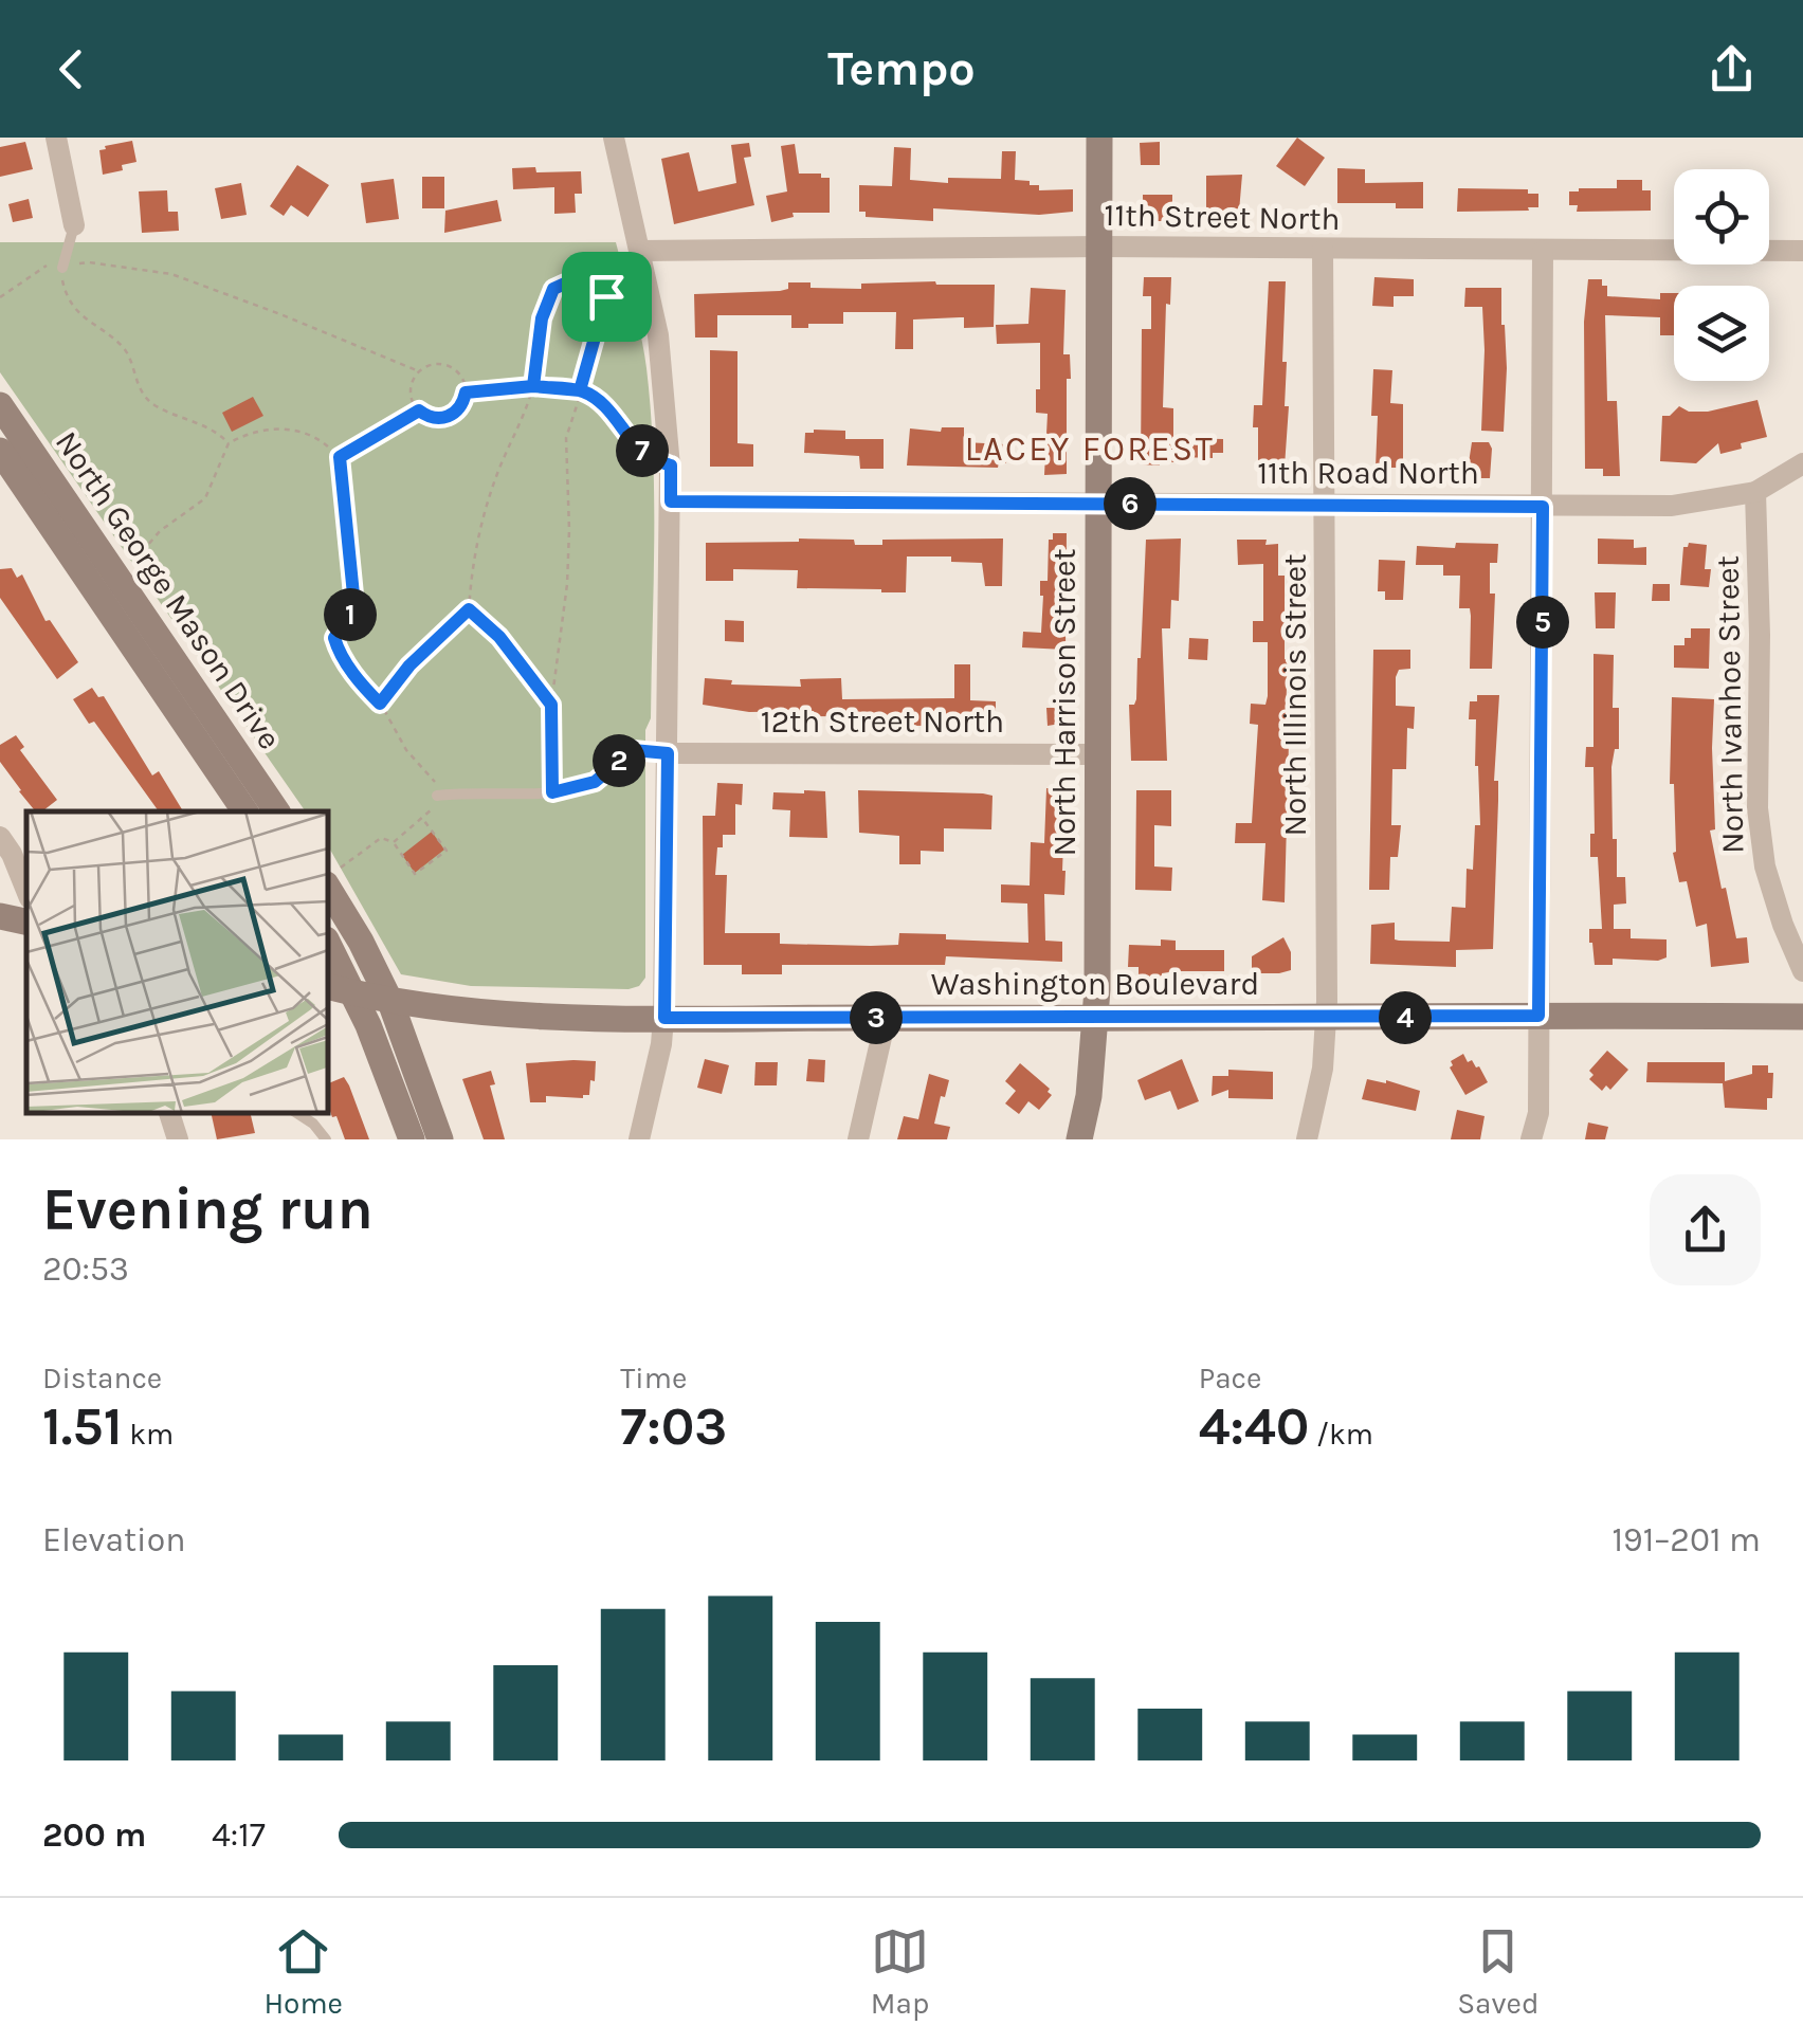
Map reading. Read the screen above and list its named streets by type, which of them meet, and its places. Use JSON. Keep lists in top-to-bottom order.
{
  "streets": {
    "main road": ["North George Mason Drive", "North Harrison Street", "Washington Boulevard"],
    "street": [
      "11th Street North",
      "11th Road North",
      "North Illinois Street",
      "North Ivanhoe Street",
      "12th Street North"
    ]
  },
  "crossings": [
    ["11th Street North", "North Illinois Street"],
    ["11th Street North", "North Harrison Street"],
    ["11th Road North", "North Illinois Street"],
    ["11th Road North", "North Harrison Street"],
    ["11th Road North", "North Ivanhoe Street"],
    ["North Illinois Street", "Washington Boulevard"],
    ["North Harrison Street", "12th Street North"],
    ["North Harrison Street", "Washington Boulevard"]
  ],
  "districts": ["LACEY FOREST"],
  "page": {
    "header": "Tempo",
    "pins": [
      "7",
      "6",
      "1",
      "5",
      "2",
      "3",
      "4"
    ],
    "heading": ["Evening run", "20:53"],
    "stats": [
      ["Distance", "1.51 km"],
      ["Time", "7:03"],
      ["Pace", "4:40 /km"]
    ],
    "chart": ["Elevation", "191–201 m"],
    "list": [
      {
        "name": "200 m",
        "note": "4:17"
      }
    ],
    "tabs": ["Home", "Map", "Saved"]
  }
}
